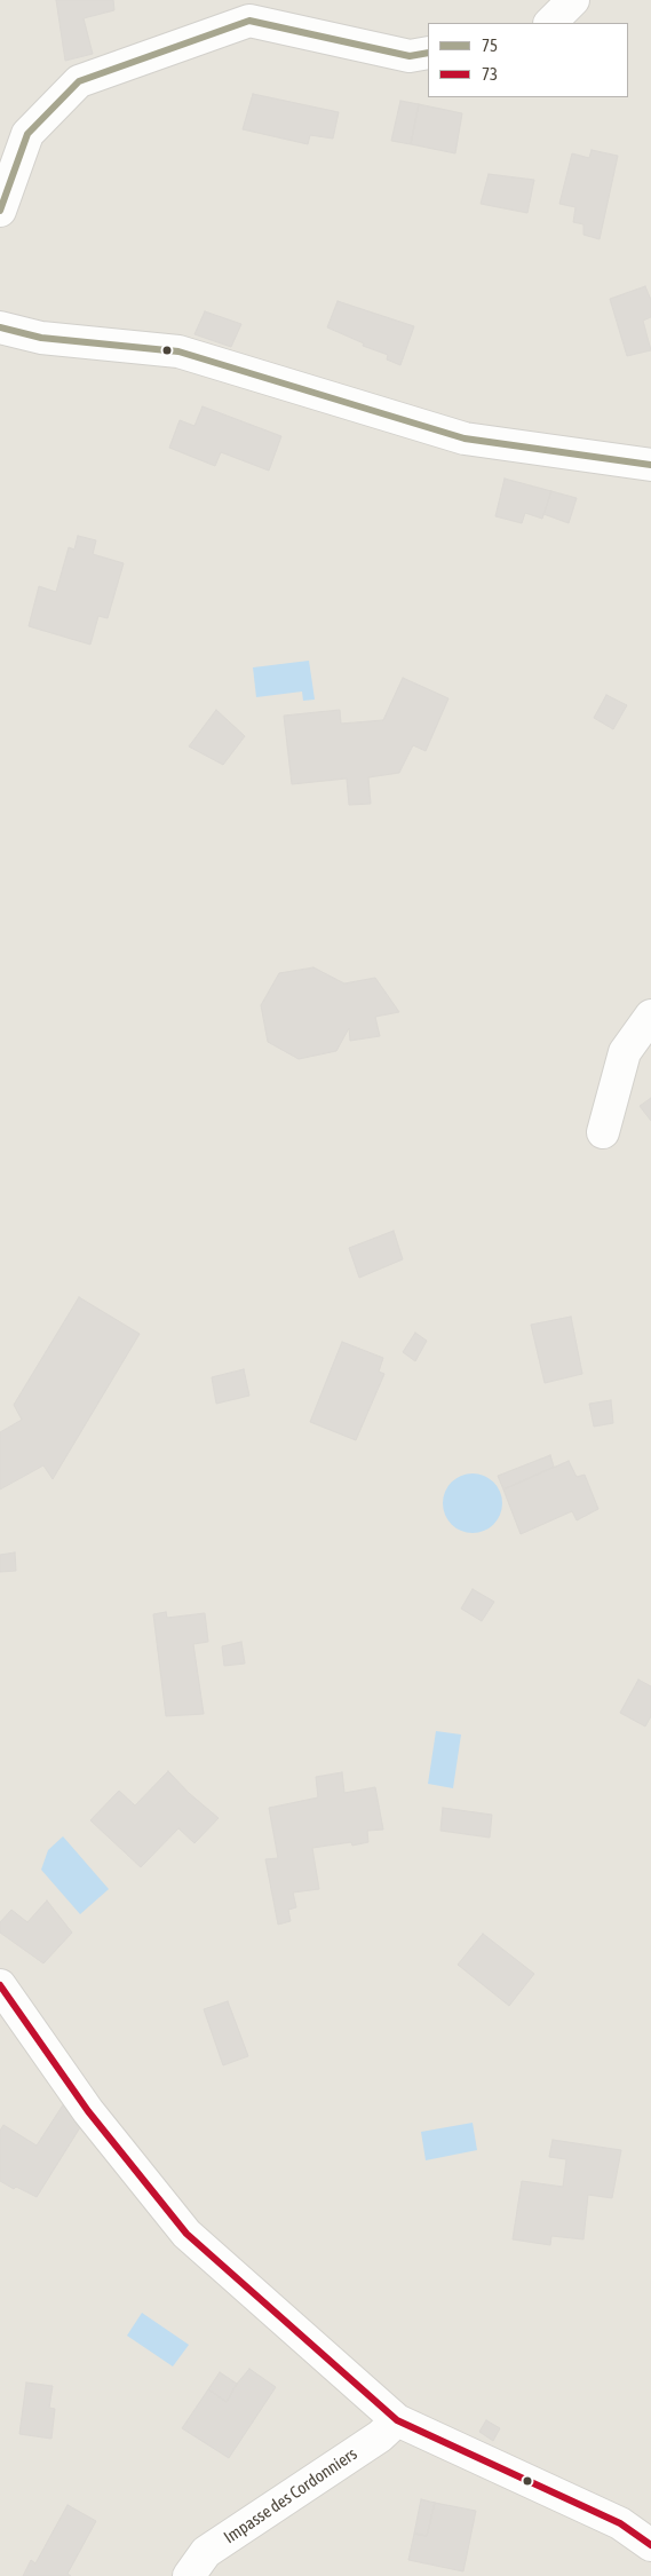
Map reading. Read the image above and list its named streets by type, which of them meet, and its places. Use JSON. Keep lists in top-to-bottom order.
{
  "streets": {
    "street": ["Impasse des Cordonniers"]
  },
  "lines": ["transit line 75", "transit line 73"],
  "legend": ["75", "73"]
}
